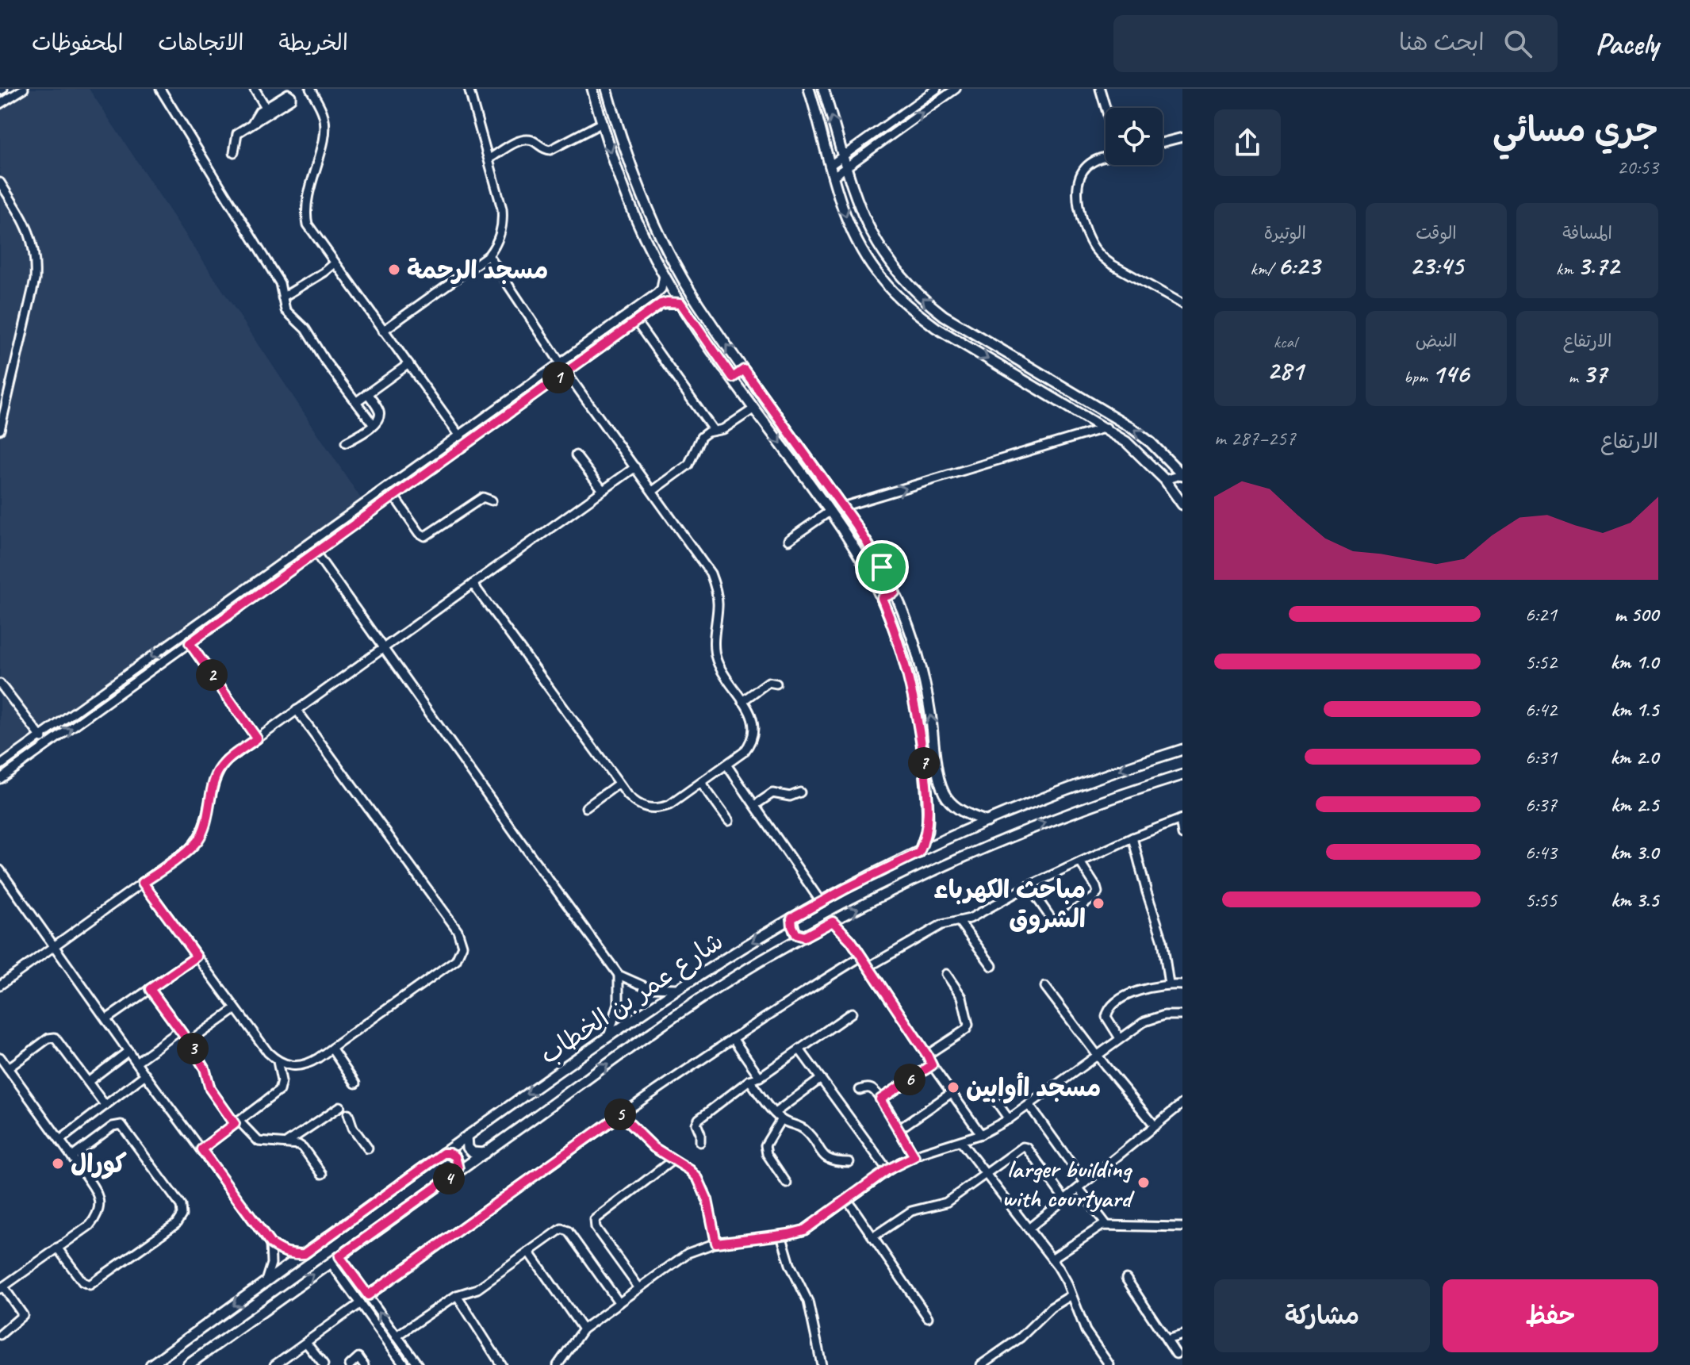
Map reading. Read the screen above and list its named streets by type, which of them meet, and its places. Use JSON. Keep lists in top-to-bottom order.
{
  "streets": {
    "street": ["شارع عمر بن الخطاب"]
  },
  "places": [
    "مسجد الرحمة",
    "مباحث الكهرباء الشروق",
    "مسجد اأوابين",
    "كورال",
    "larger building with courtyard"
  ],
  "page": {
    "header": "Pacely",
    "search": "ابحث هنا",
    "nav": ["الخريطة", "الاتجاهات", "المحفوظات"],
    "heading": ["جري مسائي", "20:53"],
    "stats": [
      ["المسافة", "3.72 km"],
      ["الوقت", "23:45"],
      ["الوتيرة", "6:23 /km"],
      ["الارتفاع", "37 m"],
      ["النبض", "146 bpm"],
      ["kcal", "281"]
    ],
    "pins": [
      "1",
      "2",
      "7",
      "3",
      "6",
      "5",
      "4"
    ],
    "chart": ["الارتفاع", "257–287 m"],
    "list": [
      {
        "name": "500 m",
        "note": "6:21"
      },
      {
        "name": "1.0 km",
        "note": "5:52"
      },
      {
        "name": "1.5 km",
        "note": "6:42"
      },
      {
        "name": "2.0 km",
        "note": "6:31"
      },
      {
        "name": "2.5 km",
        "note": "6:37"
      },
      {
        "name": "3.0 km",
        "note": "6:43"
      },
      {
        "name": "3.5 km",
        "note": "5:55"
      }
    ],
    "buttons": ["حفظ", "مشاركة"]
  }
}
